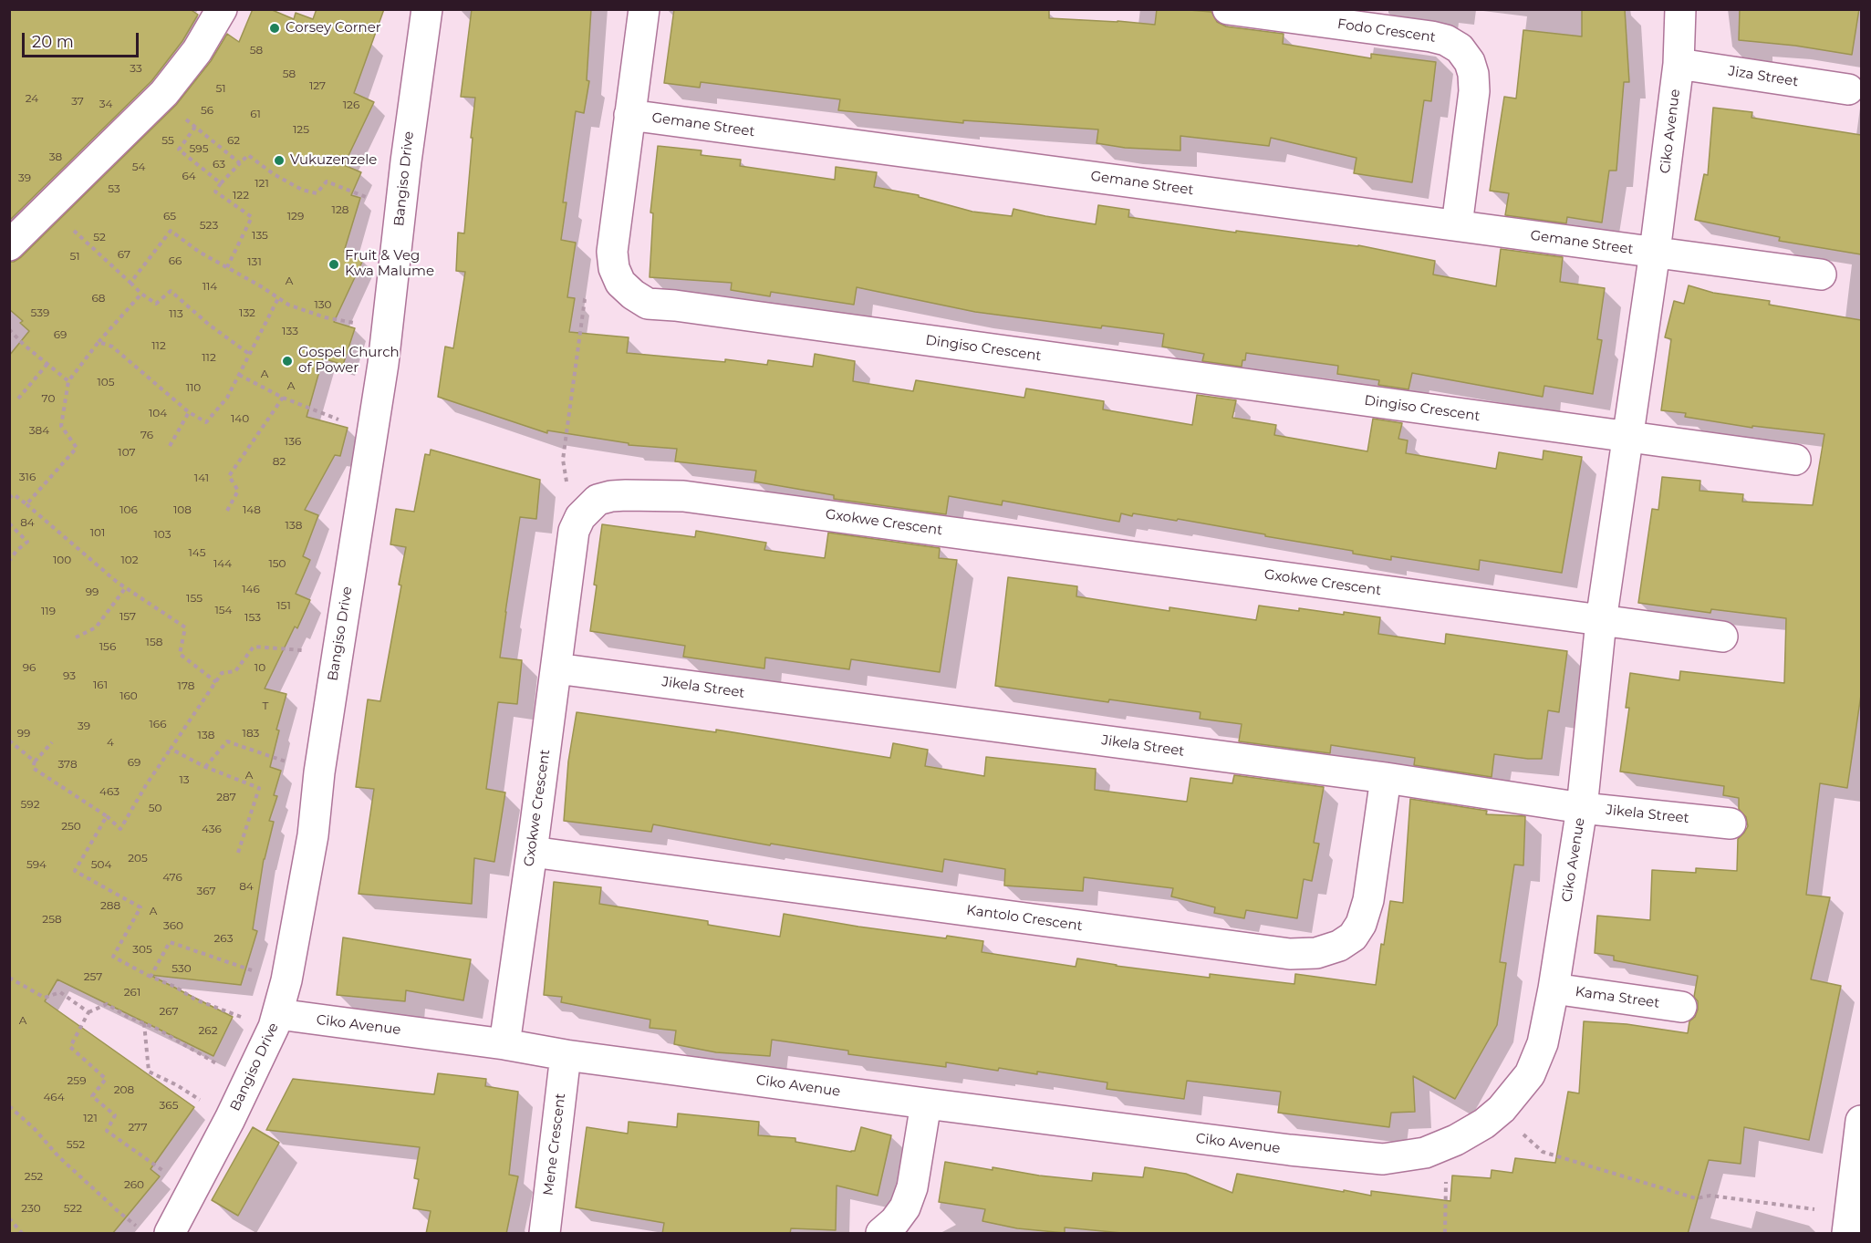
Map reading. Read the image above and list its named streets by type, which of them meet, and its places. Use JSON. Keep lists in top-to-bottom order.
{
  "streets": {
    "street": [
      "Fodo Crescent",
      "Jiza Street",
      "Gemane Street",
      "Ciko Avenue",
      "Bangiso Drive",
      "Dingiso Crescent",
      "Gxokwe Crescent",
      "Jikela Street",
      "Kantolo Crescent",
      "Kama Street",
      "Mene Crescent"
    ]
  },
  "crossings": [
    ["Fodo Crescent", "Gemane Street"],
    ["Jiza Street", "Ciko Avenue"],
    ["Gemane Street", "Ciko Avenue"],
    ["Ciko Avenue", "Bangiso Drive"],
    ["Ciko Avenue", "Dingiso Crescent"],
    ["Ciko Avenue", "Gxokwe Crescent"],
    ["Ciko Avenue", "Jikela Street"],
    ["Ciko Avenue", "Kama Street"],
    ["Ciko Avenue", "Mene Crescent"],
    ["Gxokwe Crescent", "Jikela Street"],
    ["Gxokwe Crescent", "Kantolo Crescent"],
    ["Jikela Street", "Kantolo Crescent"]
  ],
  "places": [
    "Corsey Corner",
    "Vukuzenzele",
    "Fruit & Veg Kwa Malume",
    "Gospel Church of Power"
  ],
  "house_numbers": [
    "58",
    "33",
    "58",
    "127",
    "51",
    "24",
    "37",
    "34",
    "126",
    "56",
    "61",
    "125",
    "55",
    "62",
    "595",
    "38",
    "63",
    "54",
    "64",
    "39",
    "121",
    "53",
    "122",
    "128",
    "65",
    "129",
    "523",
    "135",
    "52",
    "67",
    "51",
    "66",
    "131",
    "A",
    "114",
    "68",
    "130",
    "539",
    "132",
    "113",
    "133",
    "69",
    "112",
    "112",
    "A",
    "105",
    "A",
    "110",
    "70",
    "104",
    "140",
    "384",
    "76",
    "136",
    "107",
    "82",
    "316",
    "141",
    "106",
    "108",
    "148",
    "84",
    "138",
    "101",
    "103",
    "145",
    "100",
    "102",
    "144",
    "150",
    "146",
    "99",
    "155",
    "151",
    "154",
    "119",
    "157",
    "153",
    "158",
    "156",
    "96",
    "10",
    "93",
    "161",
    "178",
    "160",
    "T",
    "166",
    "39",
    "99",
    "183",
    "138",
    "4",
    "69",
    "378",
    "A",
    "13",
    "463",
    "287",
    "592",
    "50",
    "250",
    "436",
    "205",
    "594",
    "504",
    "476",
    "84",
    "367",
    "288",
    "A",
    "258",
    "360",
    "263",
    "305",
    "530",
    "257",
    "261",
    "267",
    "A",
    "262",
    "259",
    "208",
    "464",
    "365",
    "121",
    "277",
    "552",
    "252",
    "260",
    "230",
    "522"
  ],
  "scale_bar": "20 m"
}
